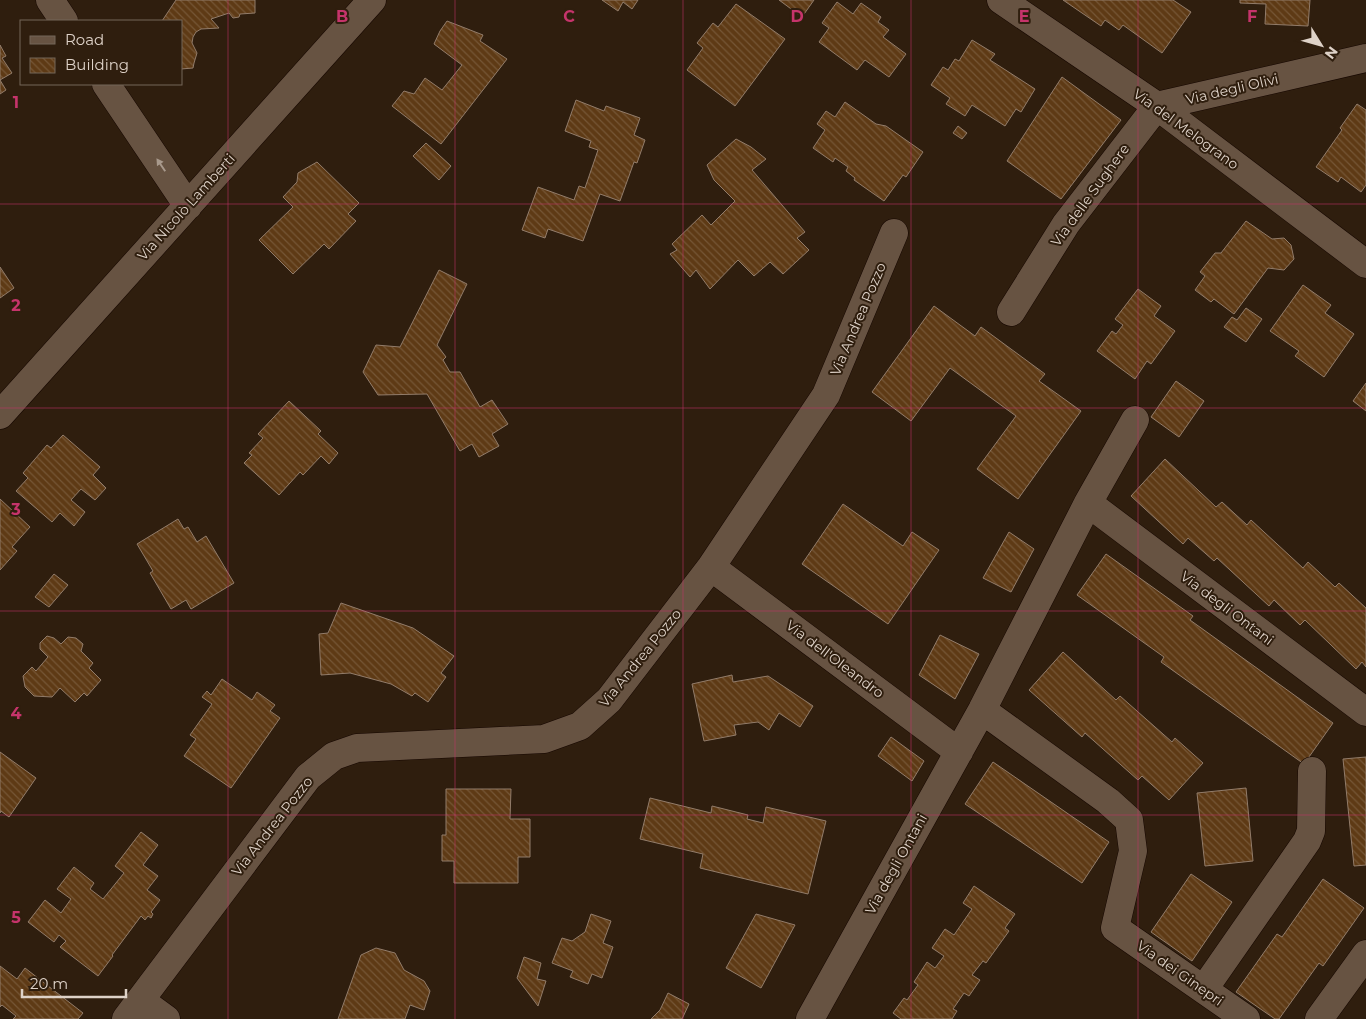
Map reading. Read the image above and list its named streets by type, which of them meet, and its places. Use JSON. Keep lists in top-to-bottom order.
{
  "streets": {
    "street": [
      "Via degli Olivi",
      "Via del Melograno",
      "Via delle Sughere",
      "Via Nicolò Lamberti",
      "Via Andrea Pozzo",
      "Via degli Ontani",
      "Via dell'Oleandro",
      "Via dei Ginepri"
    ]
  },
  "crossings": [
    ["Via degli Olivi", "Via del Melograno"],
    ["Via degli Olivi", "Via delle Sughere"],
    ["Via del Melograno", "Via delle Sughere"],
    ["Via Andrea Pozzo", "Via dell'Oleandro"],
    ["Via degli Ontani", "Via dell'Oleandro"],
    ["Via degli Ontani", "Via dei Ginepri"]
  ],
  "legend": ["Road", "Building"],
  "scale_bar": "20 m",
  "north": "bottom right",
  "grid": {
    "columns": [
      "B",
      "C",
      "D",
      "E",
      "F"
    ],
    "rows": [
      "1",
      "2",
      "3",
      "4",
      "5"
    ]
  }
}
